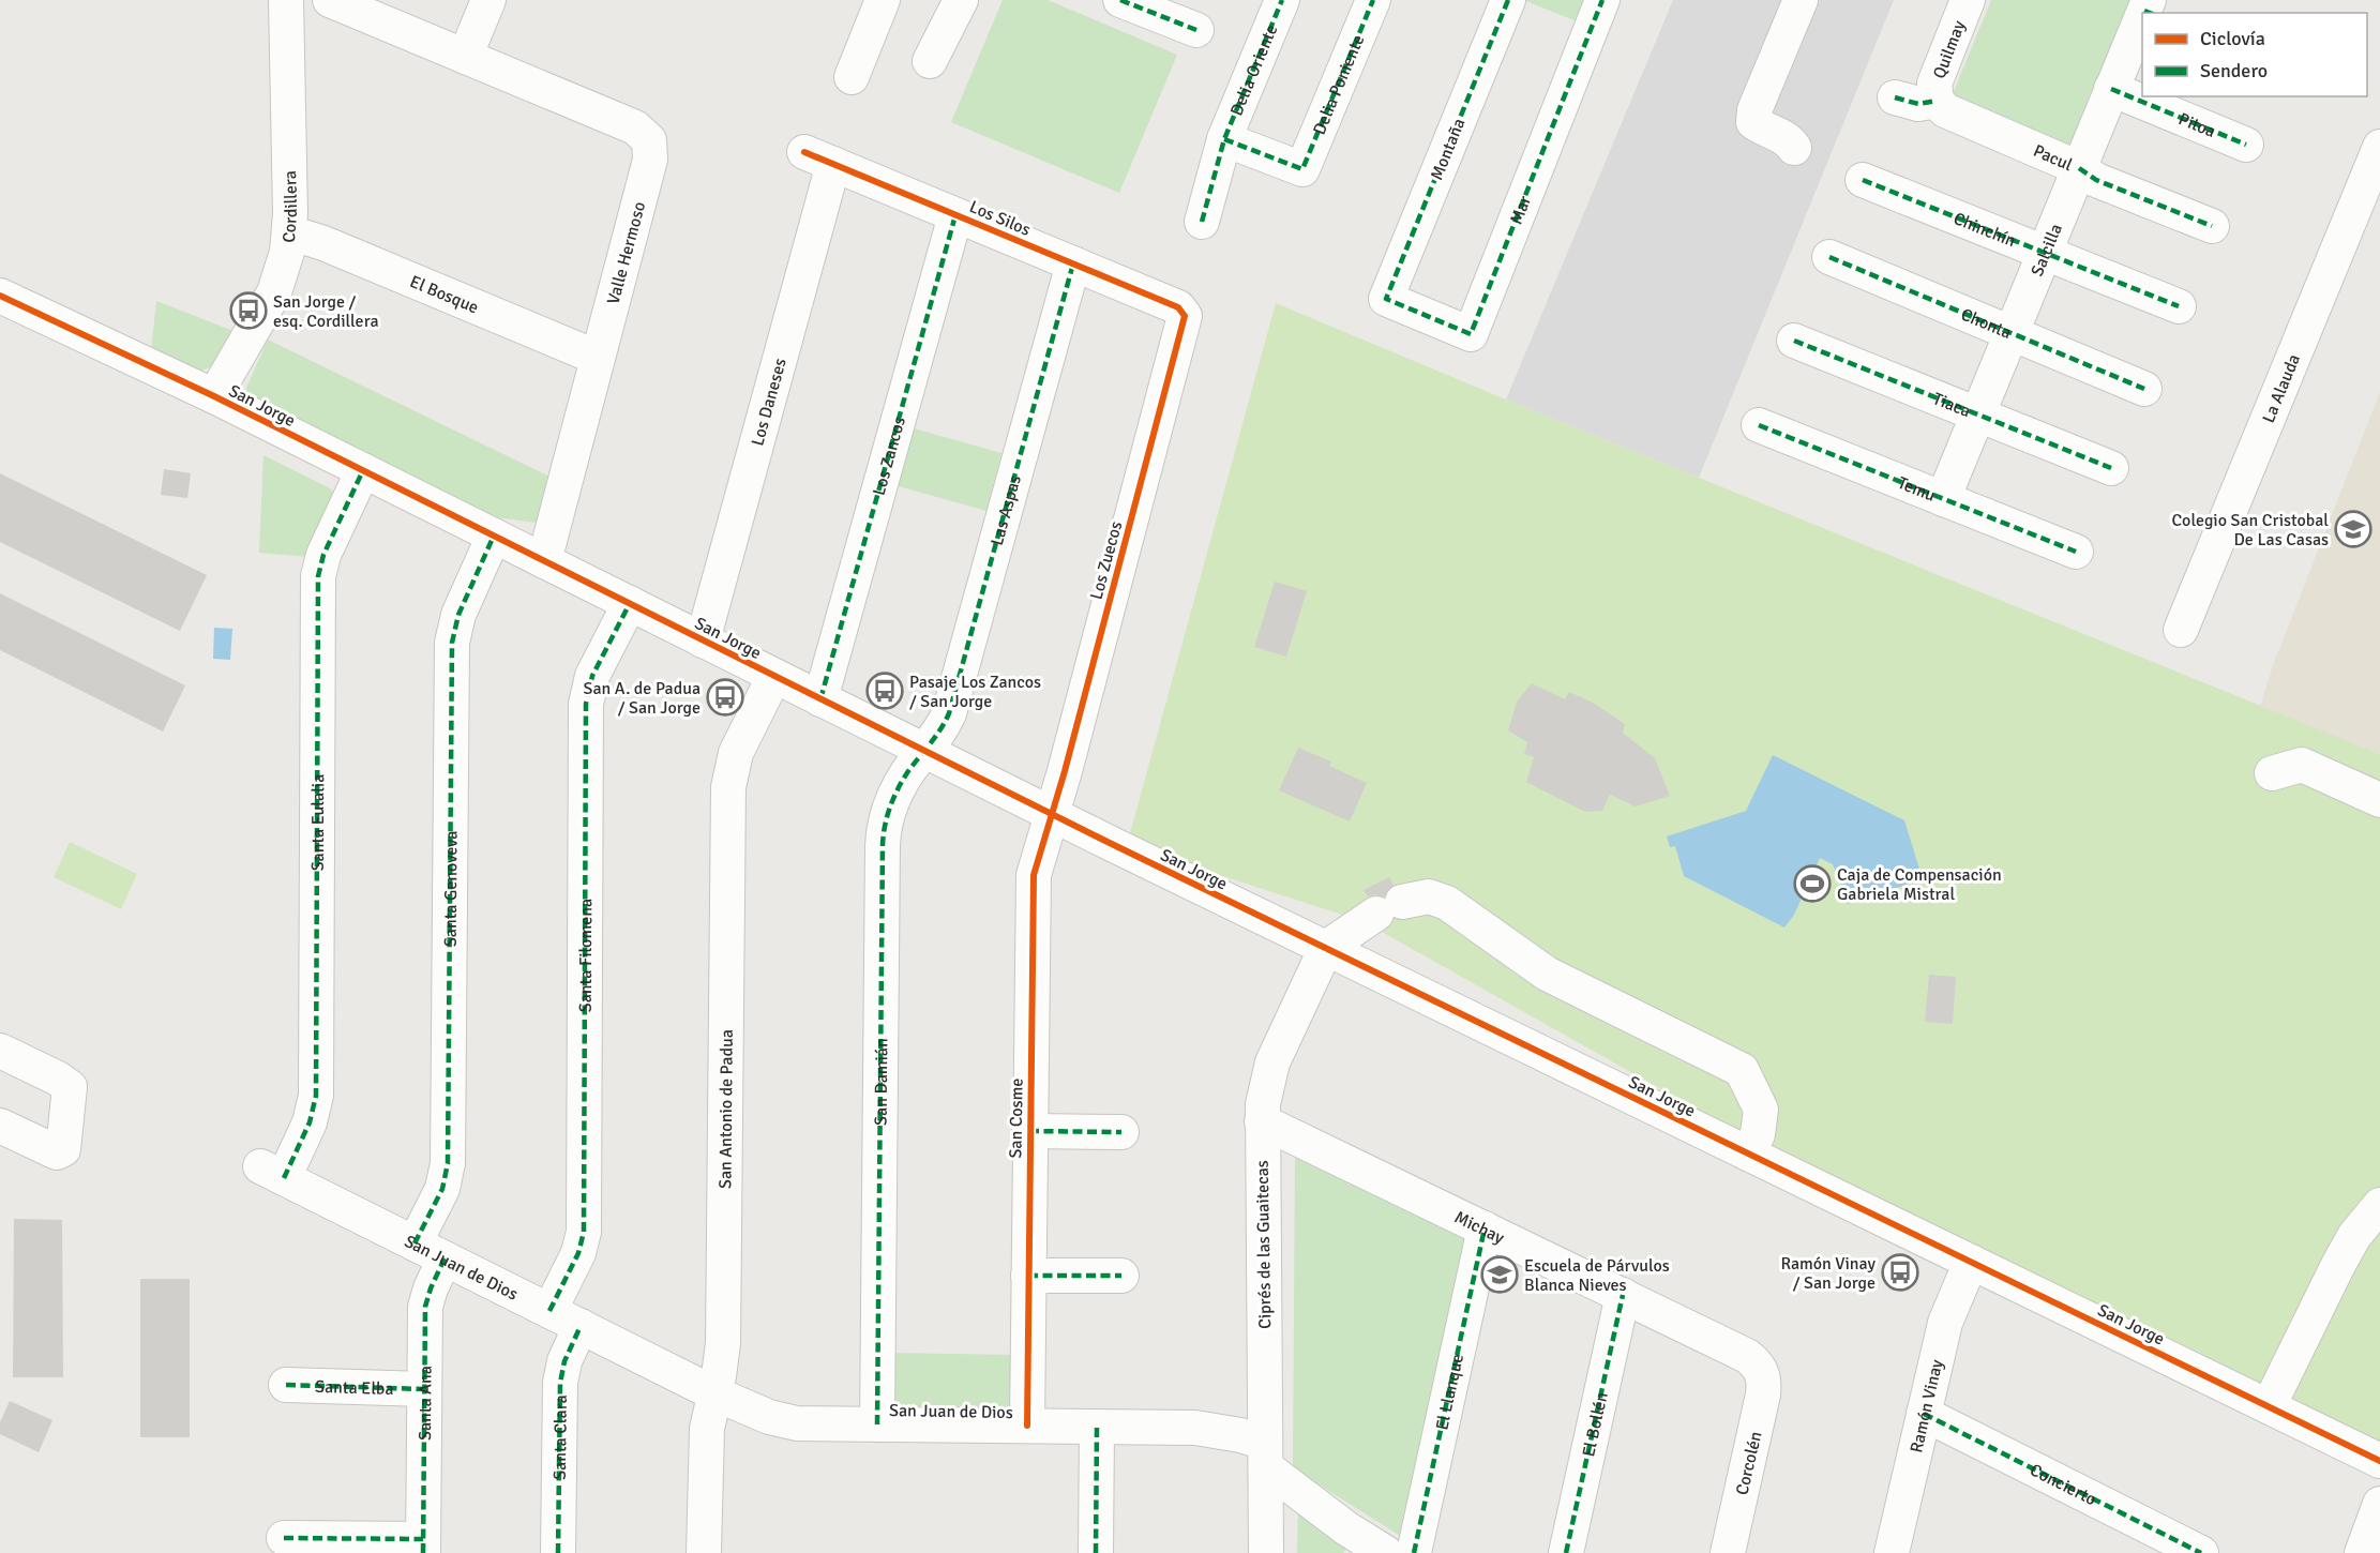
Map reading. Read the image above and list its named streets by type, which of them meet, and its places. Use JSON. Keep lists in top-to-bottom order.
{
  "streets": {
    "street": [
      "Quilmay",
      "Delia Oriente",
      "Delia Poniente",
      "Pitoa",
      "Montaña",
      "Pacul",
      "Cordillera",
      "Mar",
      "Los Silos",
      "Chinchín",
      "Salcilla",
      "Valle Hermoso",
      "El Bosque",
      "Chonta",
      "La Alauda",
      "Los Daneses",
      "Tiaca",
      "San Jorge",
      "Los Zancos",
      "Temu",
      "Las Aspas",
      "Los Zuecos",
      "Santa Eulalia",
      "Santa Genoveva",
      "Santa Filomena",
      "San Damián",
      "San Antonio de Padua",
      "San Cosme",
      "Michay",
      "Ciprés de las Guaitecas",
      "San Juan de Dios",
      "Santa Elba",
      "El Llanque",
      "Santa Ana",
      "Ramón Vinay",
      "El Bollén",
      "Santa Clara",
      "Corcolén",
      "Concierto"
    ]
  },
  "crossings": [
    ["Quilmay", "Pacul"],
    ["Delia Oriente", "Delia Poniente"],
    ["Pitoa", "Salcilla"],
    ["Montaña", "Mar"],
    ["Pacul", "Salcilla"],
    ["Cordillera", "El Bosque"],
    ["Cordillera", "San Jorge"],
    ["Los Silos", "Los Daneses"],
    ["Los Silos", "Los Zancos"],
    ["Los Silos", "Las Aspas"],
    ["Los Silos", "Los Zuecos"],
    ["Chinchín", "Salcilla"],
    ["Salcilla", "Chonta"],
    ["Salcilla", "Tiaca"],
    ["Salcilla", "Temu"],
    ["Valle Hermoso", "El Bosque"],
    ["Valle Hermoso", "San Jorge"],
    ["Los Daneses", "San Jorge"],
    ["San Jorge", "Los Zancos"],
    ["San Jorge", "Las Aspas"],
    ["San Jorge", "Los Zuecos"],
    ["San Jorge", "Santa Eulalia"],
    ["San Jorge", "Santa Genoveva"],
    ["San Jorge", "Santa Filomena"],
    ["San Jorge", "San Damián"],
    ["San Jorge", "San Antonio de Padua"],
    ["San Jorge", "San Cosme"],
    ["San Jorge", "Ciprés de las Guaitecas"],
    ["San Jorge", "Ramón Vinay"],
    ["Las Aspas", "San Damián"],
    ["Los Zuecos", "San Cosme"],
    ["Santa Eulalia", "San Juan de Dios"],
    ["Santa Genoveva", "San Juan de Dios"],
    ["Santa Filomena", "San Juan de Dios"],
    ["San Damián", "San Juan de Dios"],
    ["San Antonio de Padua", "San Juan de Dios"],
    ["San Cosme", "San Juan de Dios"],
    ["Michay", "Ciprés de las Guaitecas"],
    ["Michay", "El Llanque"],
    ["Michay", "El Bollén"],
    ["Michay", "Corcolén"],
    ["Ciprés de las Guaitecas", "San Juan de Dios"],
    ["San Juan de Dios", "Santa Ana"],
    ["San Juan de Dios", "Santa Clara"],
    ["Santa Elba", "Santa Ana"],
    ["Ramón Vinay", "Concierto"]
  ],
  "places": {
    "bus stop": [
      "San Jorge / esq. Cordillera",
      "Pasaje Los Zancos / San Jorge",
      "San A. de Padua / San Jorge",
      "Ramón Vinay / San Jorge"
    ],
    "school or university": ["Colegio San Cristobal De Las Casas", "Escuela de Párvulos Blanca Nieves"],
    "sports": ["Caja de Compensación Gabriela Mistral"]
  },
  "legend": ["Ciclovía", "Sendero"]
}
